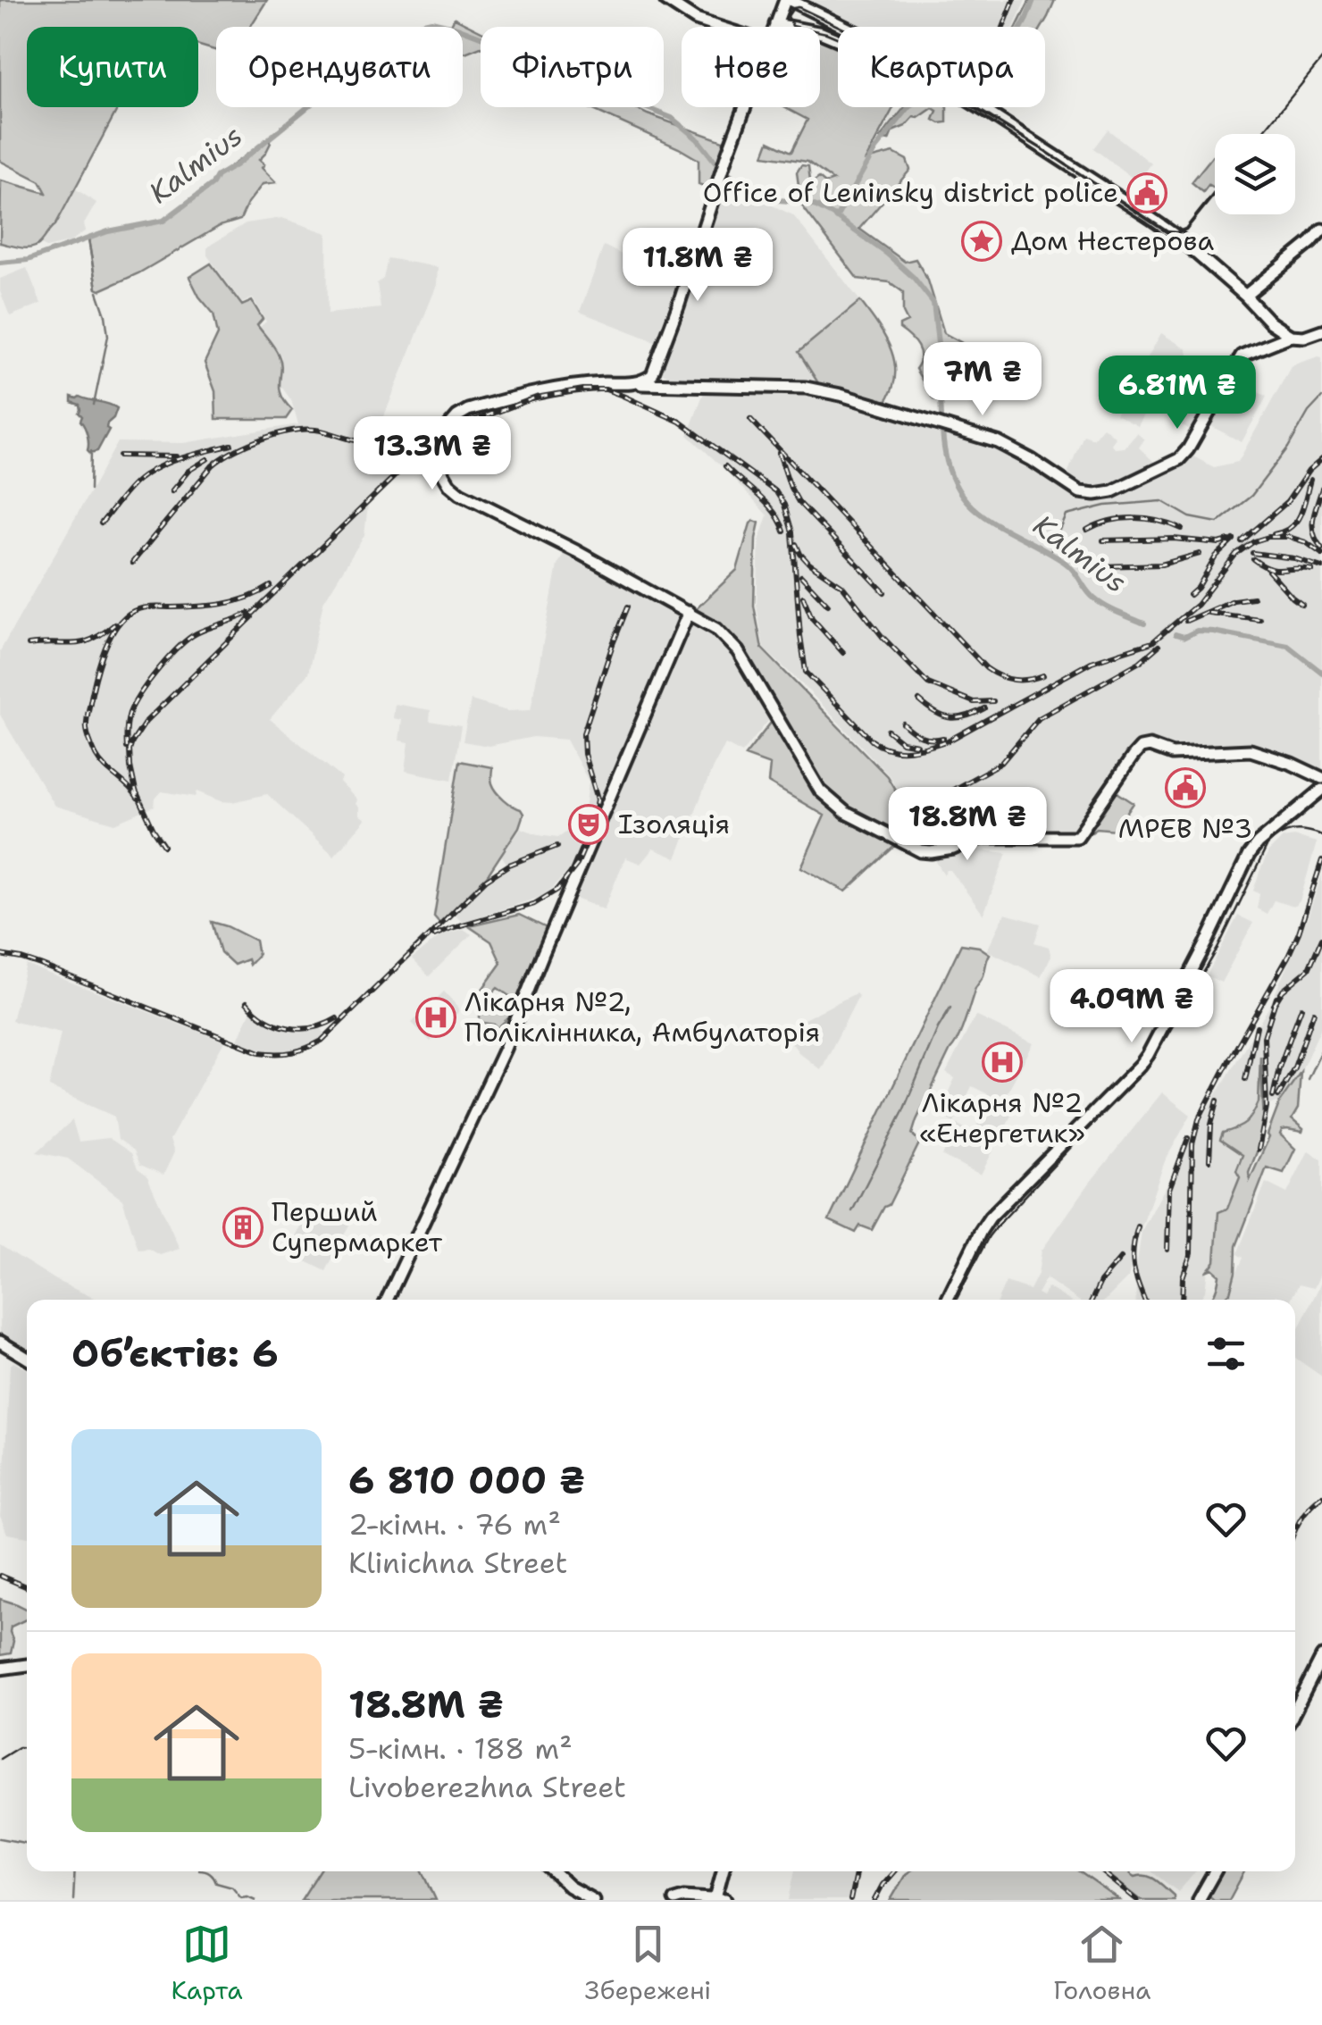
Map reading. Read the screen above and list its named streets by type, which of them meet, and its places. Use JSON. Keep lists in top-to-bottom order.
{
  "water": ["Kalmius"],
  "places": {
    "public building": ["Office of Leninsky district police", "МРЕВ №3"],
    "place": ["Дом Нестерова"],
    "theatre": ["Ізоляція"],
    "hospital": ["Лікарня №2, Поліклінника, Амбулаторія", "Лікарня №2 «Енергетик»"],
    "building": ["Перший Супермаркет"]
  },
  "page": {
    "chip": [
      "Купити",
      "Орендувати",
      "Фільтри",
      "Нове",
      "Квартира"
    ],
    "price": [
      "11.8M ₴",
      "7M ₴",
      "6.81M ₴",
      "13.3M ₴",
      "18.8M ₴",
      "4.09M ₴"
    ],
    "heading": "Об’єктів: 6",
    "list": [
      {
        "name": "6 810 000 ₴",
        "note": "2-кімн. · 76 m² · Klinichna Street"
      },
      {
        "name": "18.8M ₴",
        "note": "5-кімн. · 188 m² · Livoberezhna Street"
      }
    ],
    "tabs": ["Карта", "Збережені", "Головна"]
  }
}
